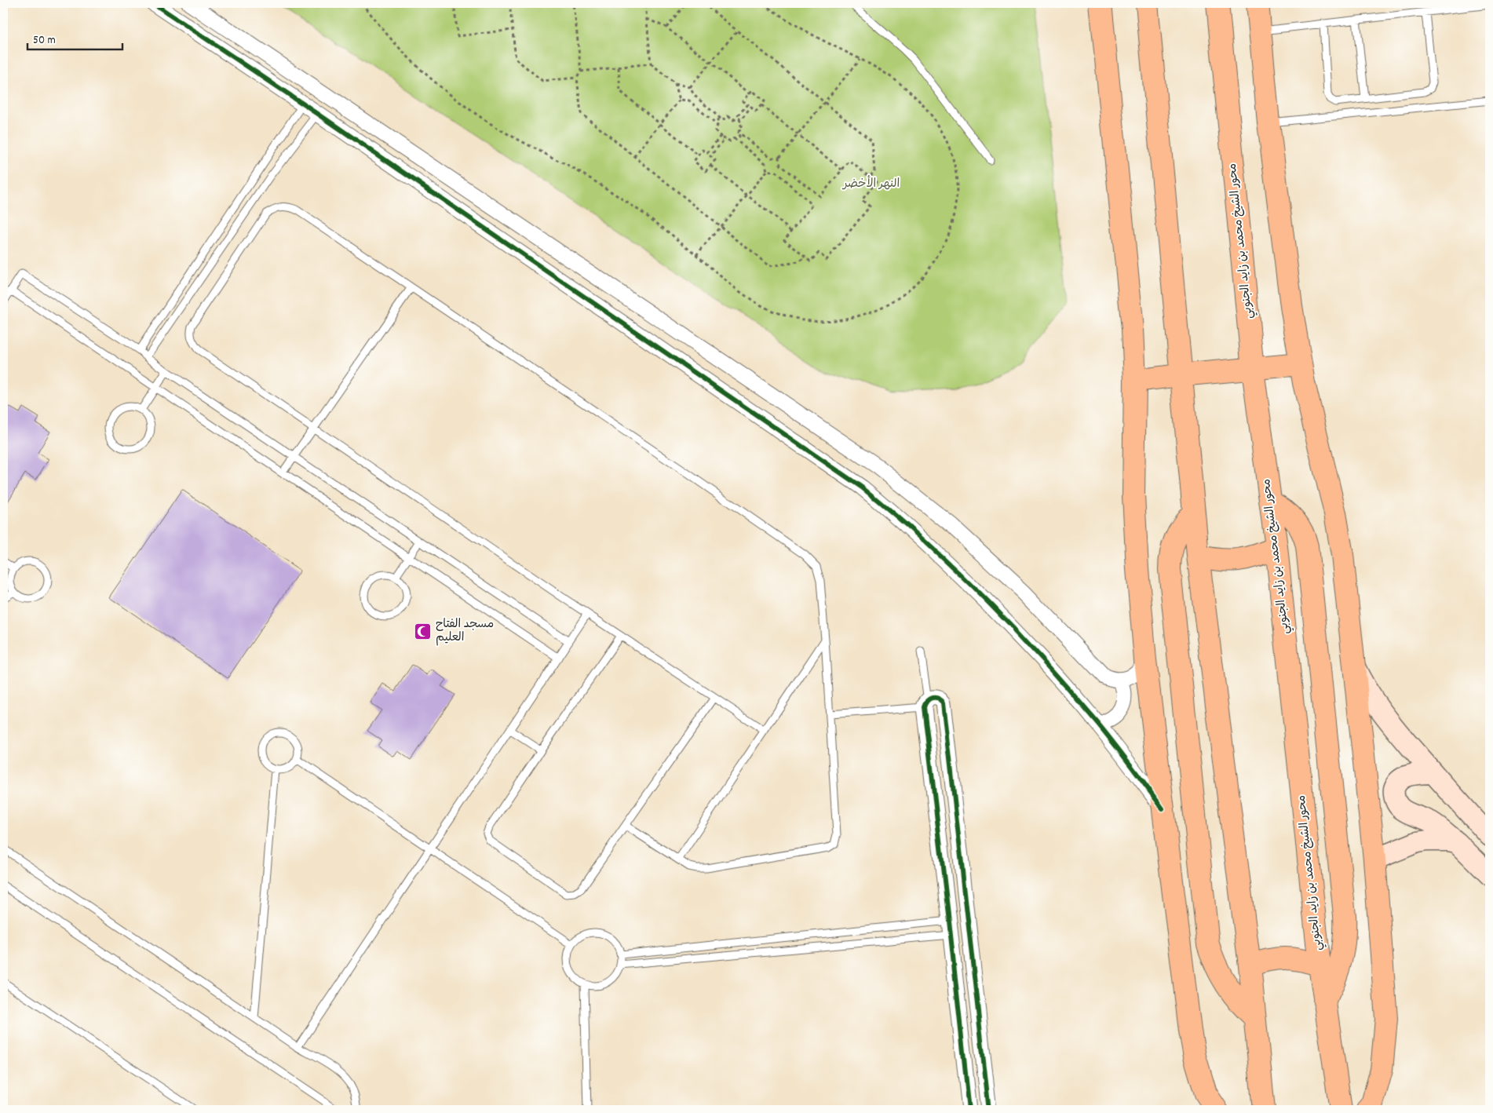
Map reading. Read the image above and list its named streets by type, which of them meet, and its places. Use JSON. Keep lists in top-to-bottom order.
{
  "streets": {
    "main road": ["محور الشيخ محمد بن زايد الجنوبي"]
  },
  "parks": ["النهر الأخضر"],
  "places": {
    "mosque": ["مسجد الفتاح العليم"]
  },
  "scale_bar": "50 m"
}
